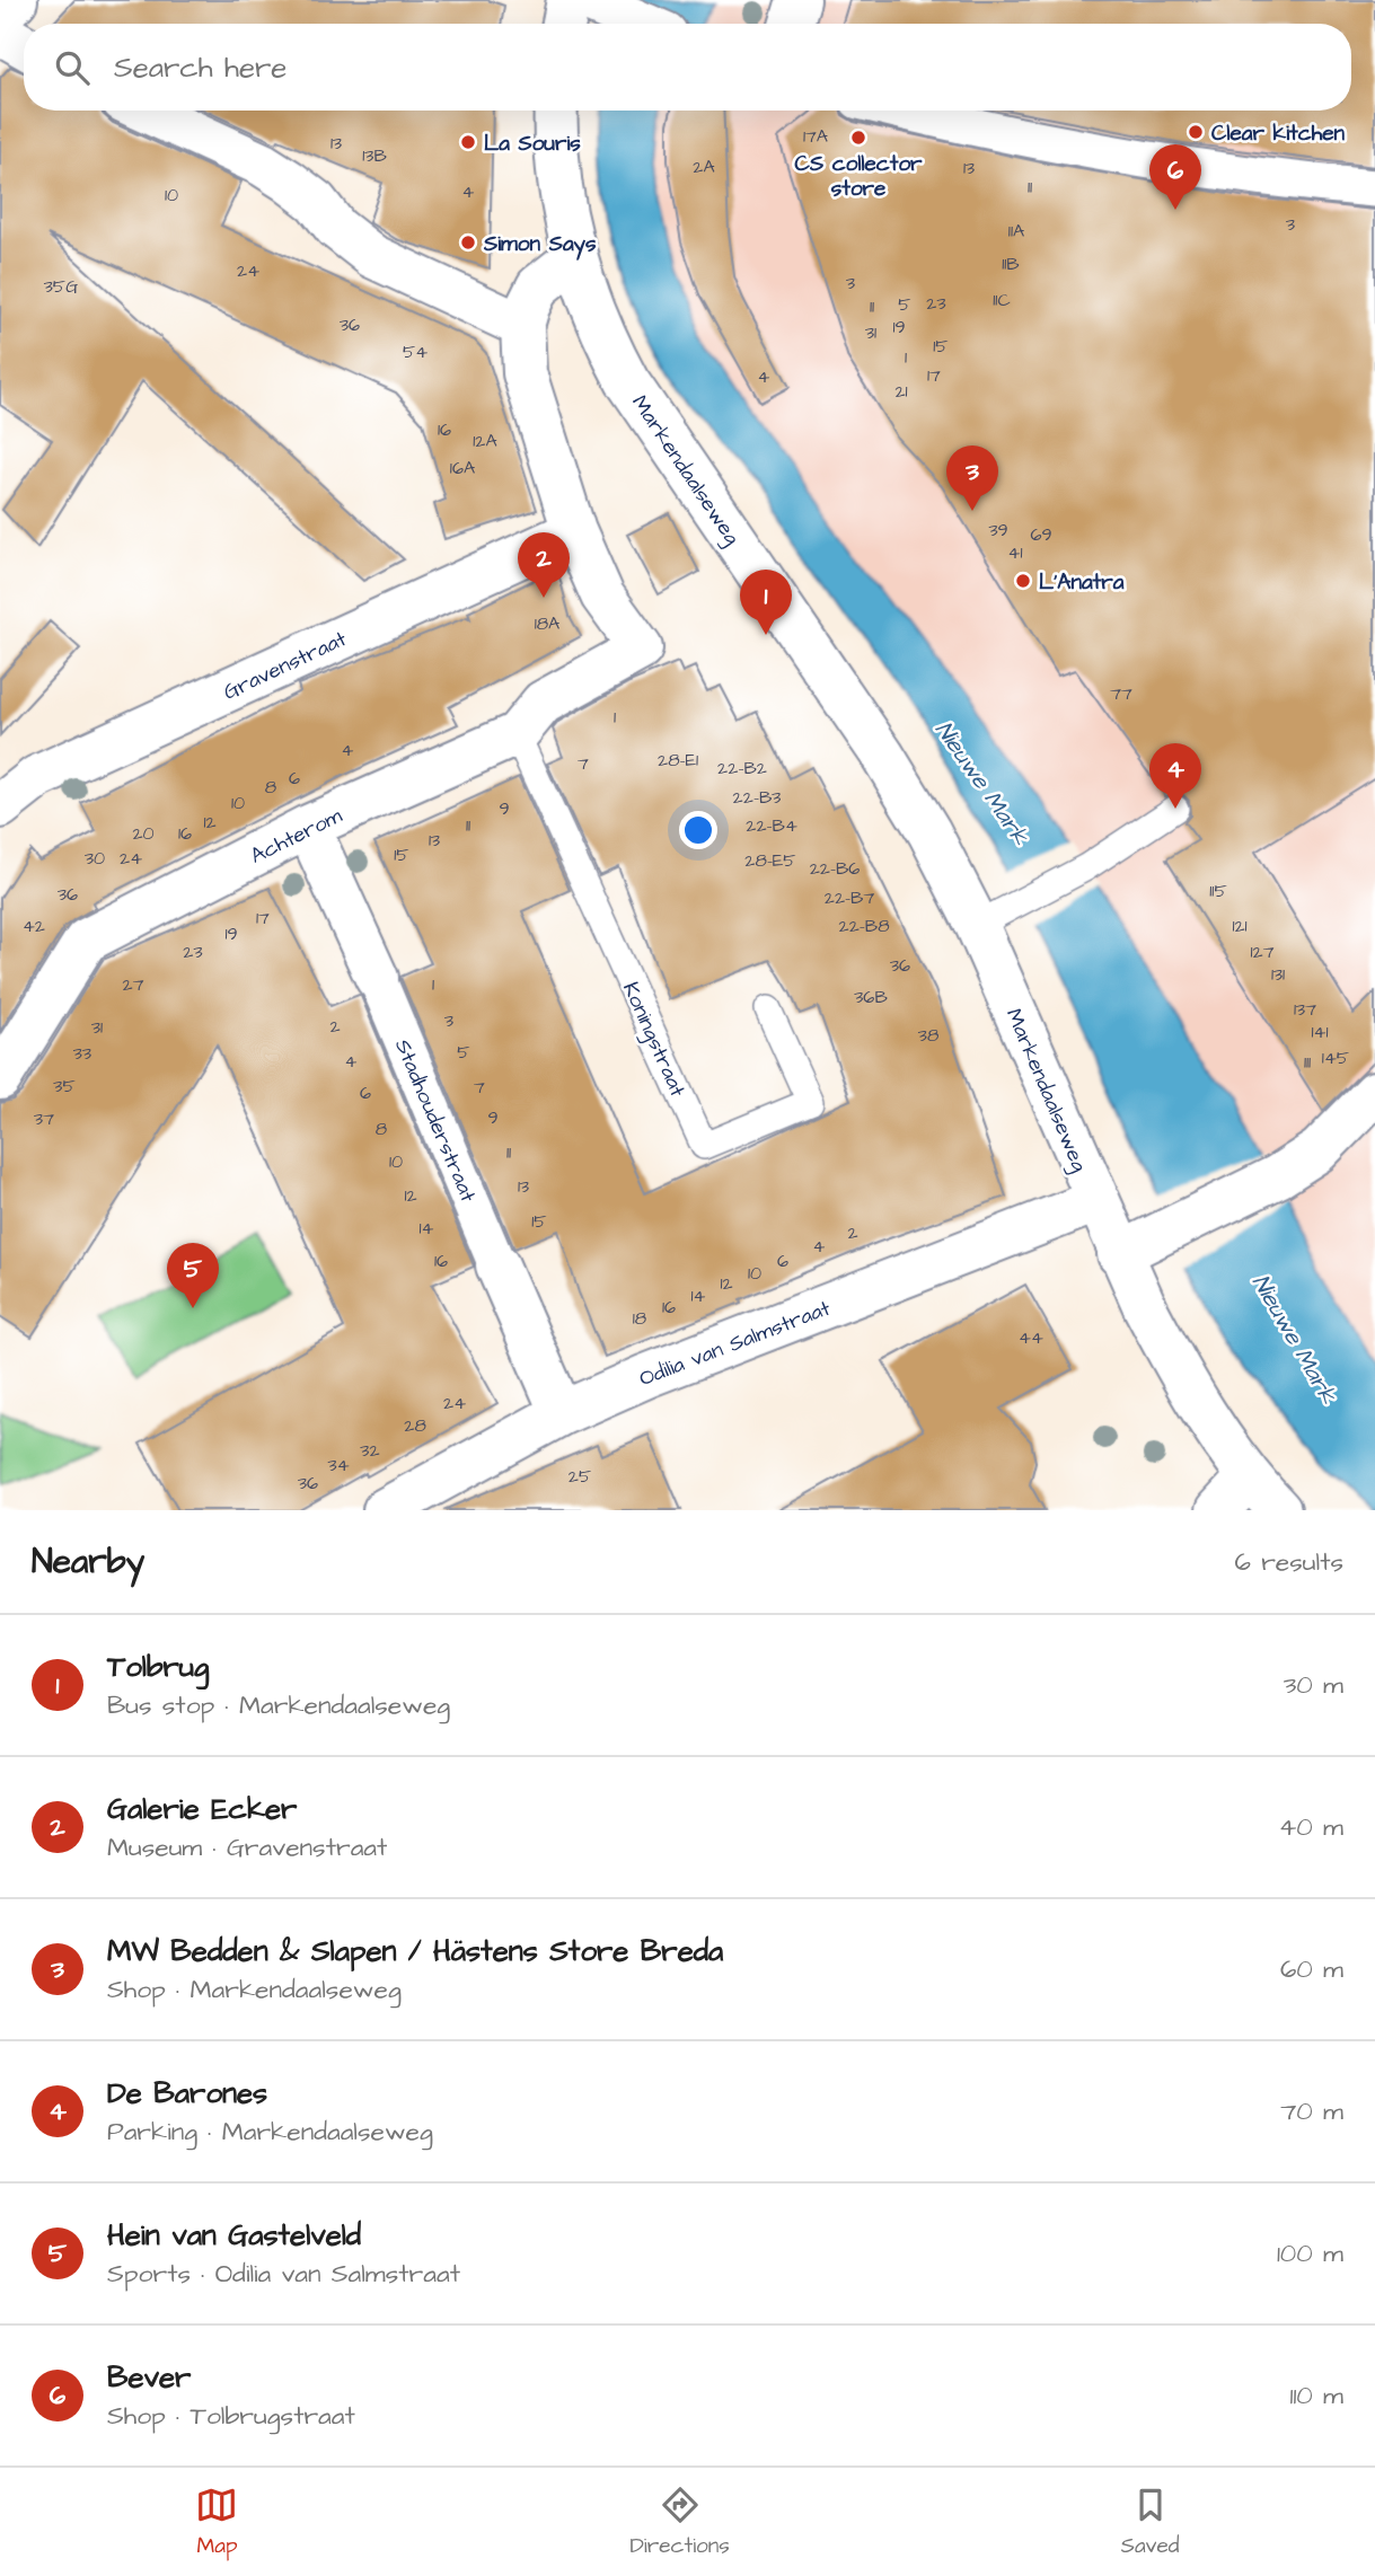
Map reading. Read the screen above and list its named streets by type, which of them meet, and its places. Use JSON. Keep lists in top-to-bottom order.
{
  "streets": {
    "street": [
      "Markendaalseweg",
      "Gravenstraat",
      "Achterom",
      "Stadhouderstraat",
      "Odilia van Salmstraat"
    ],
    "lane": ["Koningstraat"]
  },
  "crossings": [
    ["Markendaalseweg", "Odilia van Salmstraat"],
    ["Gravenstraat", "Achterom"],
    ["Achterom", "Koningstraat"],
    ["Achterom", "Stadhouderstraat"],
    ["Stadhouderstraat", "Odilia van Salmstraat"]
  ],
  "water": ["Nieuwe Mark"],
  "places": [
    "Clear kitchen",
    "CS collector store",
    "La Souris",
    "Simon Says",
    "L'Anatra"
  ],
  "house_numbers": [
    "17A",
    "13",
    "13B",
    "2A",
    "13",
    "11",
    "4",
    "10",
    "3",
    "11A",
    "11B",
    "24",
    "3",
    "35G",
    "11C",
    "23",
    "5",
    "11",
    "36",
    "19",
    "31",
    "15",
    "54",
    "1",
    "17",
    "4",
    "21",
    "16",
    "12A",
    "16A",
    "39",
    "69",
    "41",
    "18A",
    "77",
    "1",
    "4",
    "28-E1",
    "7",
    "22-B2",
    "6",
    "8",
    "22-B3",
    "10",
    "9",
    "12",
    "11",
    "22-B4",
    "20",
    "16",
    "13",
    "15",
    "30",
    "24",
    "28-E5",
    "22-B6",
    "115",
    "36",
    "22-B7",
    "17",
    "42",
    "22-B8",
    "121",
    "19",
    "23",
    "127",
    "36",
    "131",
    "27",
    "1",
    "36B",
    "137",
    "3",
    "2",
    "31",
    "141",
    "38",
    "5",
    "33",
    "145",
    "4",
    "111",
    "35",
    "7",
    "6",
    "9",
    "37",
    "8",
    "11",
    "10",
    "13",
    "12",
    "15",
    "14",
    "2",
    "4",
    "16",
    "6",
    "10",
    "12",
    "14",
    "16",
    "18",
    "44",
    "24",
    "28",
    "32",
    "34",
    "25",
    "36"
  ],
  "page": {
    "search": "Search here",
    "pins": [
      "6",
      "3",
      "2",
      "1",
      "4",
      "5"
    ],
    "heading": ["Nearby", "6 results"],
    "list": [
      {
        "mark": "1",
        "name": "Tolbrug",
        "note": "Bus stop · Markendaalseweg",
        "value": "30 m"
      },
      {
        "mark": "2",
        "name": "Galerie Ecker",
        "note": "Museum · Gravenstraat",
        "value": "40 m"
      },
      {
        "mark": "3",
        "name": "MW Bedden & Slapen / Hästens Store Breda",
        "note": "Shop · Markendaalseweg",
        "value": "60 m"
      },
      {
        "mark": "4",
        "name": "De Barones",
        "note": "Parking · Markendaalseweg",
        "value": "70 m"
      },
      {
        "mark": "5",
        "name": "Hein van Gastelveld",
        "note": "Sports · Odilia van Salmstraat",
        "value": "100 m"
      },
      {
        "mark": "6",
        "name": "Bever",
        "note": "Shop · Tolbrugstraat",
        "value": "110 m"
      }
    ],
    "nav": ["Map", "Directions", "Saved"]
  }
}
